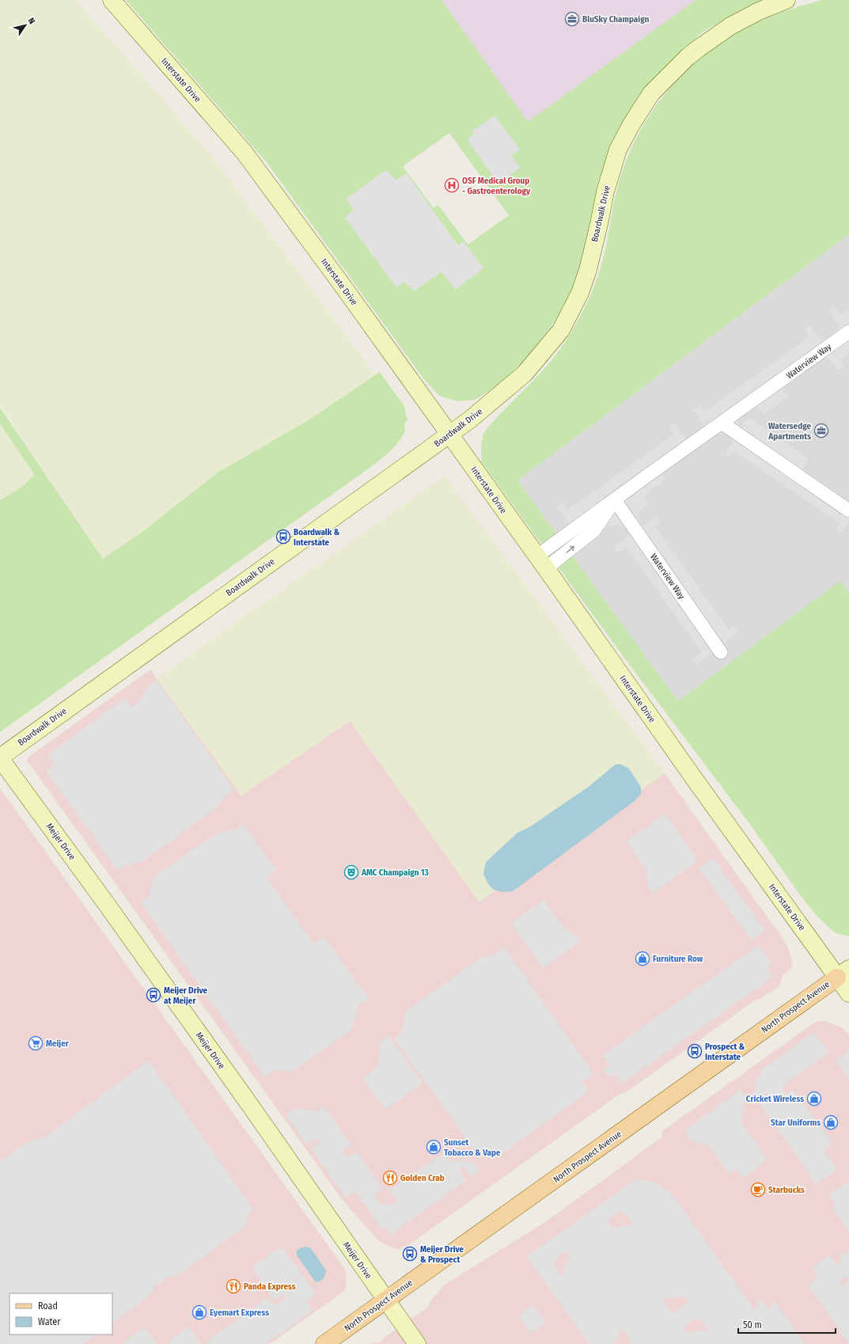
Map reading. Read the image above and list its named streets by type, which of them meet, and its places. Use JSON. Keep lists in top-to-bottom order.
{
  "streets": {
    "main road": ["North Prospect Avenue"],
    "street": [
      "Interstate Drive",
      "Boardwalk Drive",
      "Waterview Way",
      "Meijer Drive"
    ]
  },
  "crossings": [
    ["Interstate Drive", "Boardwalk Drive"],
    ["Interstate Drive", "Waterview Way"],
    ["Interstate Drive", "North Prospect Avenue"],
    ["Boardwalk Drive", "Meijer Drive"],
    ["Meijer Drive", "North Prospect Avenue"]
  ],
  "places": {
    "office": ["BluSky Champaign", "Watersedge Apartments"],
    "hospital": ["OSF Medical Group - Gastroenterology"],
    "bus stop": [
      "Boardwalk & Interstate",
      "Meijer Drive at Meijer",
      "Prospect & Interstate",
      "Meijer Drive & Prospect"
    ],
    "theatre": ["AMC Champaign 13"],
    "shop": [
      "Furniture Row",
      "Cricket Wireless",
      "Star Uniforms",
      "Sunset Tobacco & Vape",
      "Eyemart Express"
    ],
    "supermarket": ["Meijer"],
    "restaurant": ["Golden Crab", "Panda Express"],
    "cafe": ["Starbucks"]
  },
  "legend": ["Road", "Water"],
  "scale_bar": "50 m",
  "north": "top right"
}
